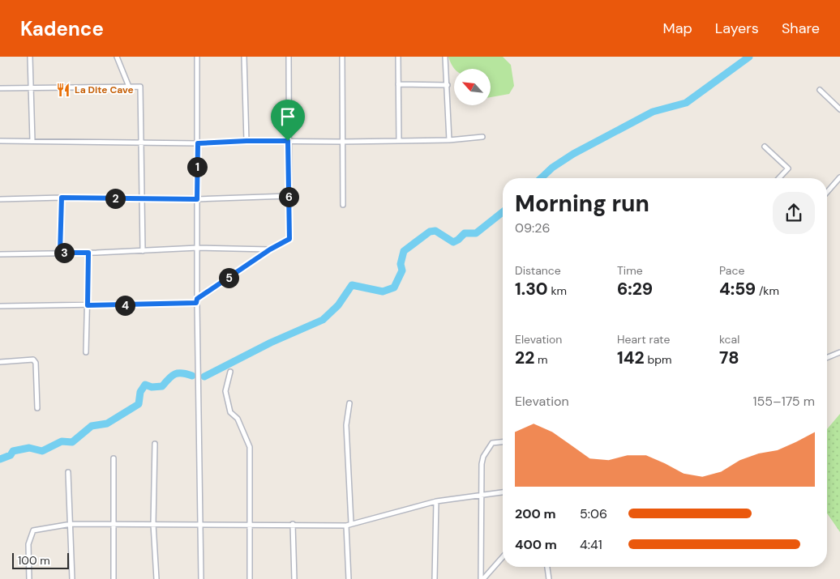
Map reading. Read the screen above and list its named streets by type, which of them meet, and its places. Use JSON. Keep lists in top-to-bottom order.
{
  "places": {
    "restaurant": ["La Dite Cave"]
  },
  "scale_bar": "100 m",
  "north": "top left",
  "page": {
    "header": "Kadence",
    "nav": ["Map", "Layers", "Share"],
    "pins": [
      "1",
      "6",
      "2",
      "3",
      "5",
      "4"
    ],
    "heading": ["Morning run", "09:26"],
    "stats": [
      ["Distance", "1.30 km"],
      ["Time", "6:29"],
      ["Pace", "4:59 /km"],
      ["Elevation", "22 m"],
      ["Heart rate", "142 bpm"],
      ["kcal", "78"]
    ],
    "chart": ["Elevation", "155–175 m"],
    "list": [
      {
        "name": "200 m",
        "note": "5:06"
      },
      {
        "name": "400 m",
        "note": "4:41"
      }
    ],
    "scale": "100 m"
  }
}
